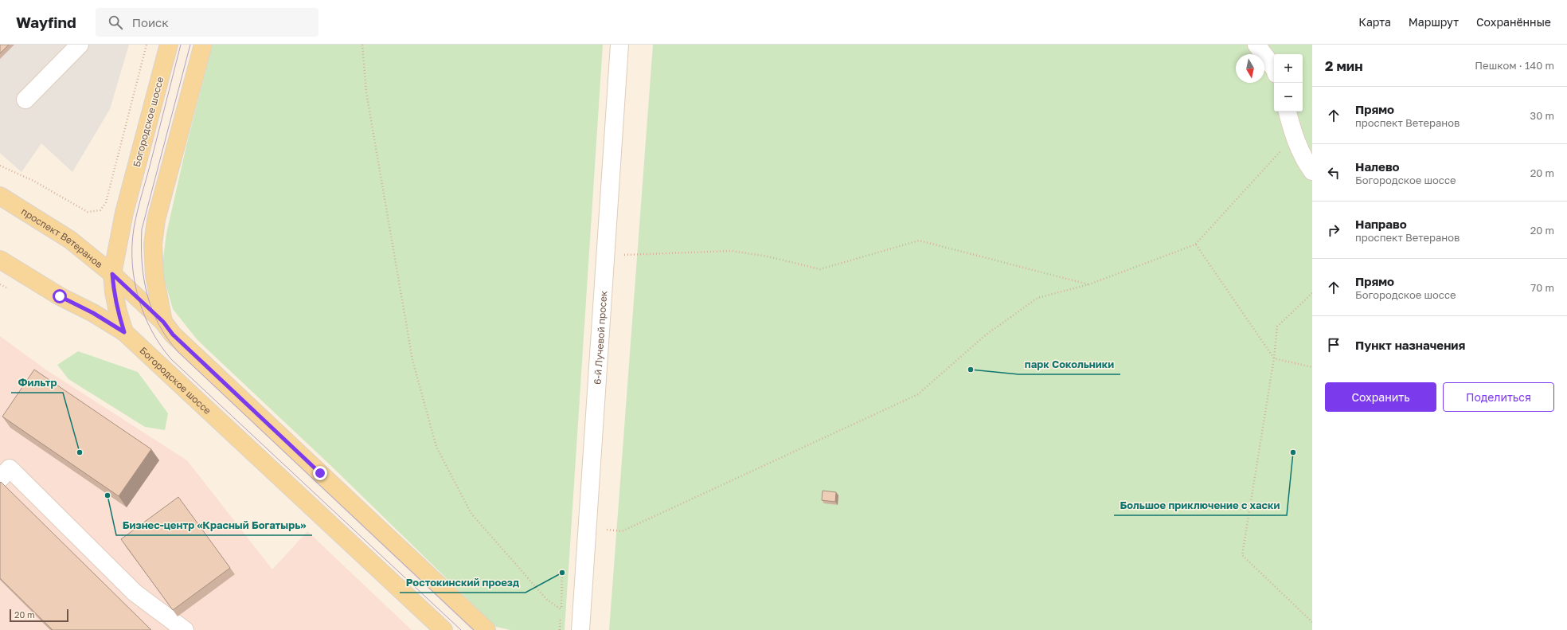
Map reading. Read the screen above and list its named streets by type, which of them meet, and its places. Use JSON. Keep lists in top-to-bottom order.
{
  "streets": {
    "main road": ["Богородское шоссе", "проспект Ветеранов"],
    "street": ["6-й Лучевой просек"]
  },
  "crossings": [
    ["Богородское шоссе", "проспект Ветеранов"]
  ],
  "places": [
    "парк Сокольники",
    "Фильтр",
    "Большое приключение с хаски",
    "Бизнес-центр «Красный Богатырь»",
    "Ростокинский проезд"
  ],
  "scale_bar": "20 m",
  "north": "bottom",
  "page": {
    "header": "Wayfind",
    "search": "Поиск",
    "nav": ["Карта", "Маршрут", "Сохранённые"],
    "heading": ["2 мин", "Пешком · 140 m"],
    "map_buttons": ["+", "−"],
    "list": [
      ["Прямо", "проспект Ветеранов", "30 m"],
      ["Налево", "Богородское шоссе", "20 m"],
      ["Направо", "проспект Ветеранов", "20 m"],
      ["Прямо", "Богородское шоссе", "70 m"],
      "Пункт назначения"
    ],
    "buttons": ["Сохранить", "Поделиться"],
    "scale": "20 m"
  }
}
